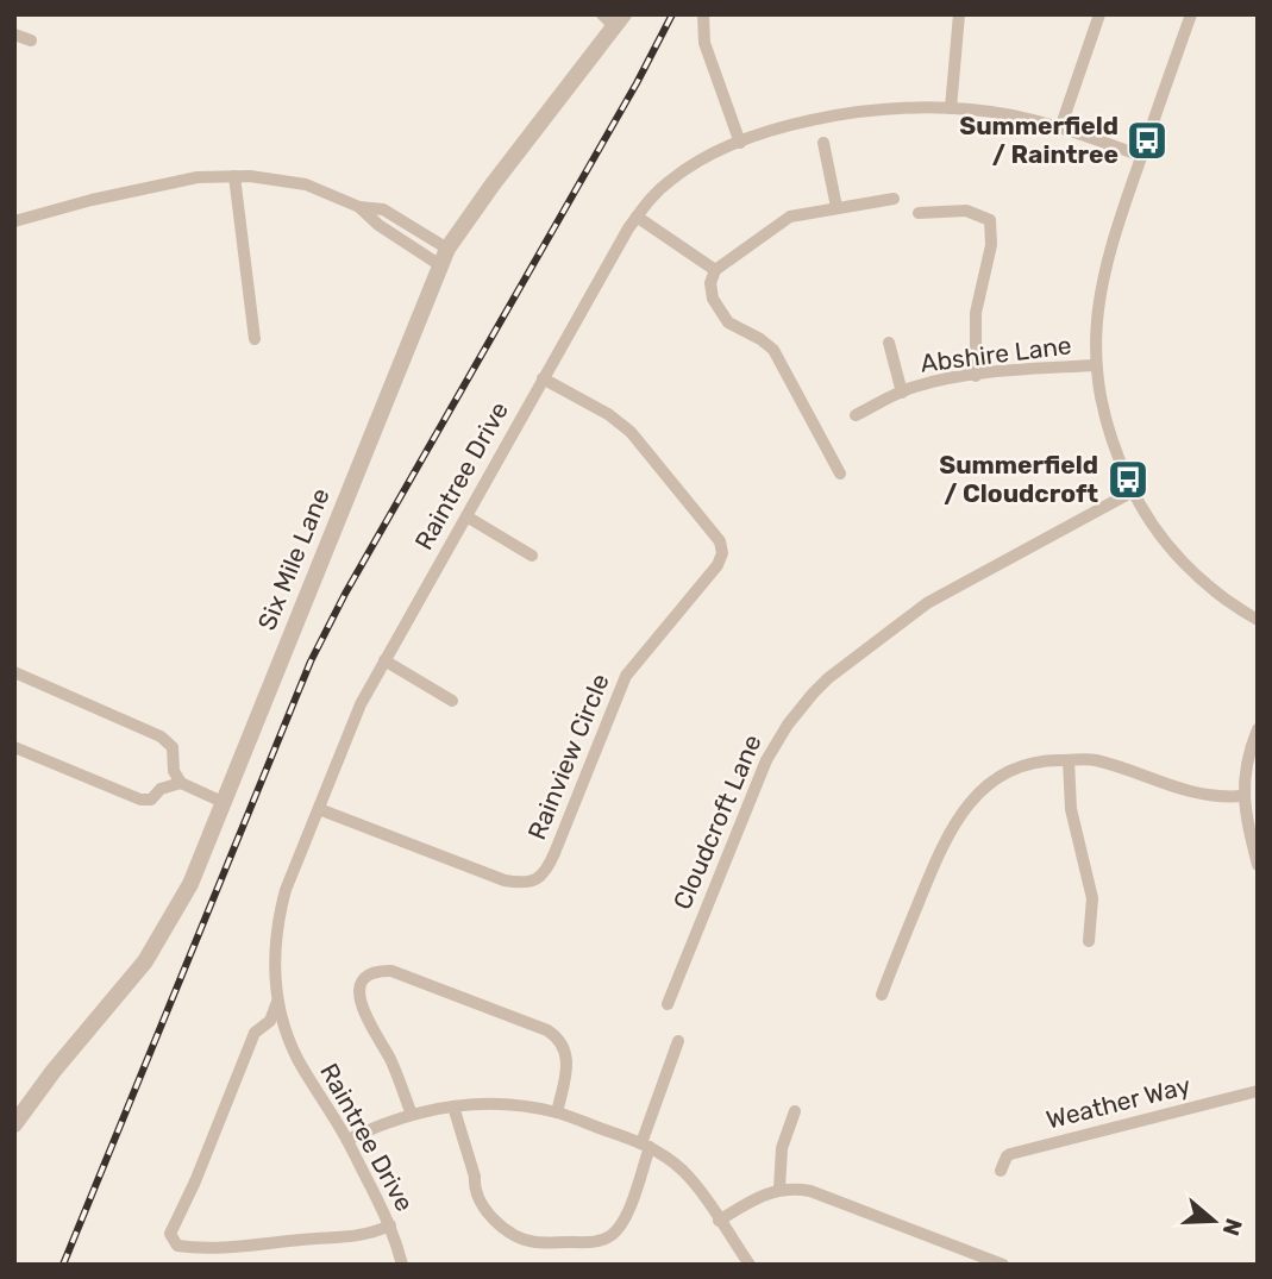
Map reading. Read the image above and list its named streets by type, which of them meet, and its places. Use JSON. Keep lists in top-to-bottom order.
{
  "streets": {
    "street": [
      "Abshire Lane",
      "Raintree Drive",
      "Six Mile Lane",
      "Rainview Circle",
      "Cloudcroft Lane",
      "Weather Way"
    ]
  },
  "crossings": [
    ["Raintree Drive", "Rainview Circle"]
  ],
  "places": {
    "bus stop": ["Summerfield / Raintree", "Summerfield / Cloudcroft"]
  },
  "north": "right"
}
